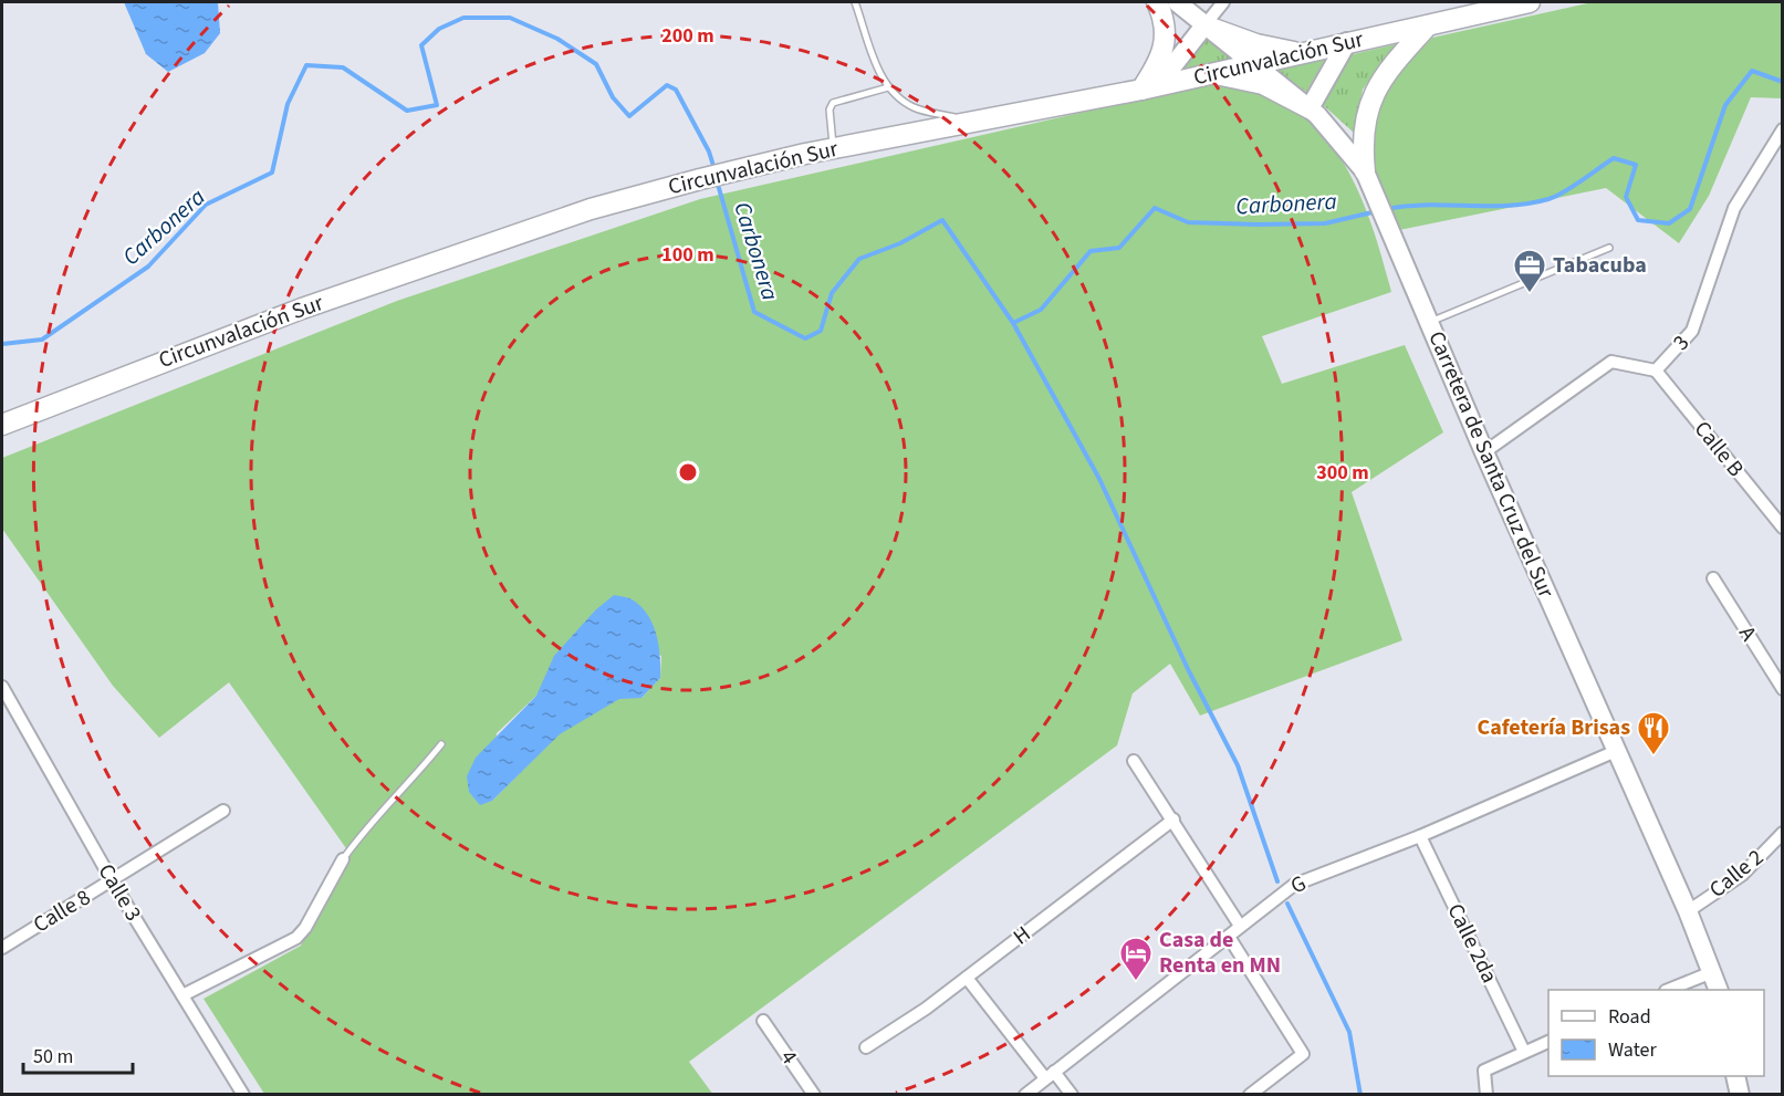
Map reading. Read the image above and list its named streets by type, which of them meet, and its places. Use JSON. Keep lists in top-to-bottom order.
{
  "streets": {
    "main road": ["Circunvalación Sur", "Carretera de Santa Cruz del Sur"],
    "street": [
      "3",
      "Calle B",
      "A",
      "Calle 2",
      "G",
      "Calle 3",
      "Calle 8",
      "H",
      "Calle 2da",
      "4"
    ]
  },
  "crossings": [
    ["Circunvalación Sur", "Carretera de Santa Cruz del Sur"],
    ["3", "Calle B"],
    ["3", "Carretera de Santa Cruz del Sur"],
    ["Carretera de Santa Cruz del Sur", "Calle 2"],
    ["Carretera de Santa Cruz del Sur", "G"],
    ["G", "Calle 2da"],
    ["Calle 3", "Calle 8"]
  ],
  "water": ["Carbonera"],
  "places": {
    "office": ["Tabacuba"],
    "restaurant": ["Cafetería Brisas"],
    "hotel": ["Casa de Renta en MN"]
  },
  "legend": ["Road", "Water"],
  "scale_bar": "50 m",
  "rings": ["200 m", "100 m", "300 m"]
}
